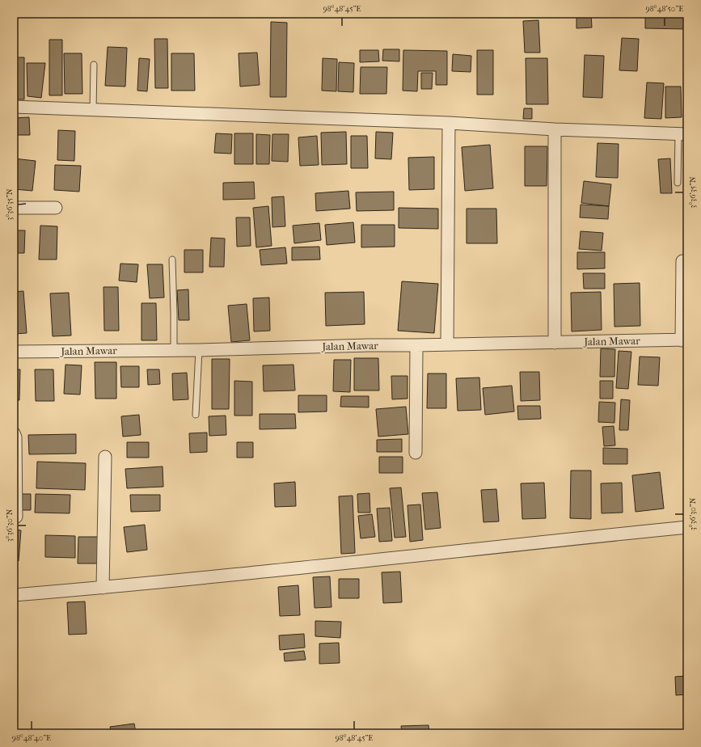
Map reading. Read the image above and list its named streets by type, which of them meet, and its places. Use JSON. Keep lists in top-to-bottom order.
{
  "streets": {
    "street": ["Jalan Mawar"]
  },
  "coordinates": [
    "98°48'45\"E",
    "98°48'50\"E",
    "3°36'35\"N",
    "3°36'30\"N",
    "98°48'40\"E"
  ]
}
